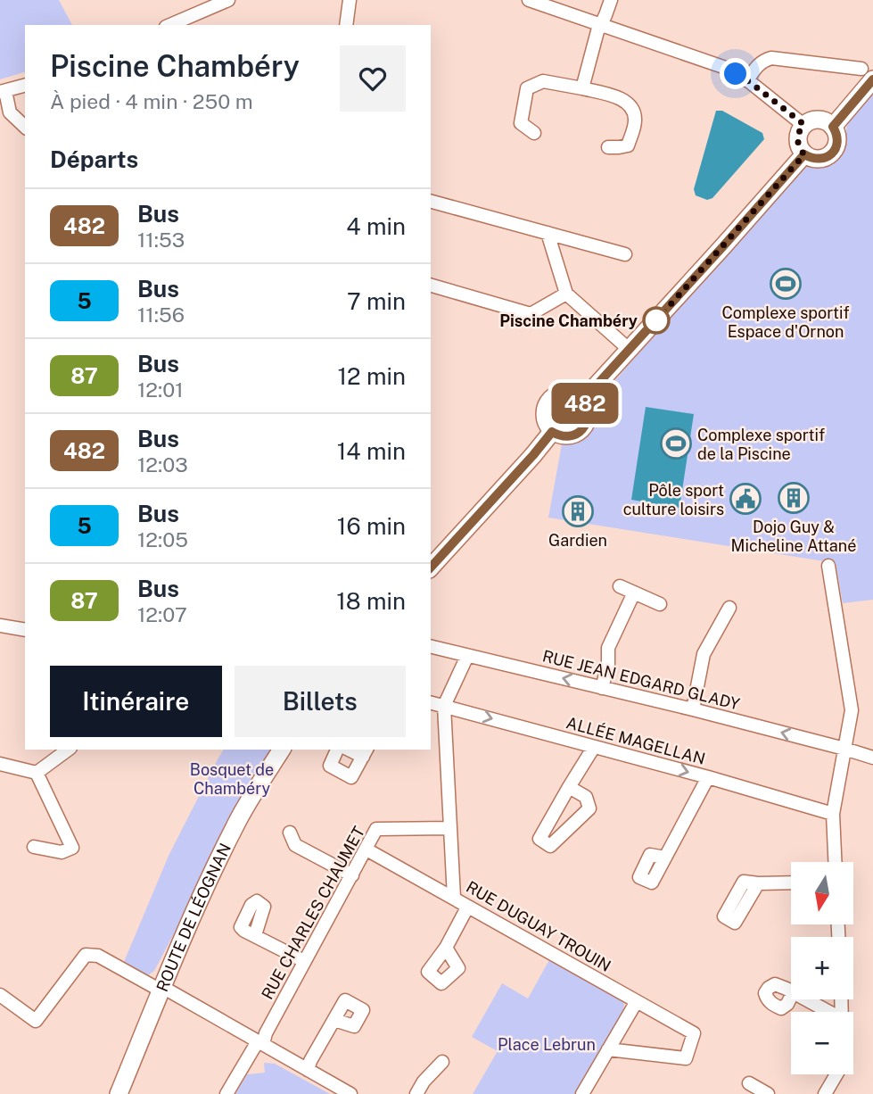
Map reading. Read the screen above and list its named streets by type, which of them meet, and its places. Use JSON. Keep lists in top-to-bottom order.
{
  "streets": {
    "main road": ["ROUTE DE LÉOGNAN"],
    "street": [
      "RUE JEAN EDGARD GLADY",
      "ALLÉE MAGELLAN",
      "RUE CHARLES CHAUMET",
      "RUE DUGUAY TROUIN"
    ]
  },
  "crossings": [
    ["RUE CHARLES CHAUMET", "RUE DUGUAY TROUIN"]
  ],
  "one_way": ["RUE JEAN EDGARD GLADY", "ALLÉE MAGELLAN"],
  "parks": ["Bosquet de Chambéry", "Place Lebrun"],
  "places": {
    "sports": ["Complexe sportif Espace d'Ornon", "Complexe sportif de la Piscine"],
    "other": ["Piscine Chambéry"],
    "building": ["Dojo Guy & Micheline Attané", "Gardien"],
    "public building": ["Pôle sport culture loisirs"]
  },
  "lines": ["bus line 482"],
  "north": "bottom",
  "page": {
    "on_map": "482",
    "heading": [
      ["Piscine Chambéry", "À pied · 4 min · 250 m"],
      "Départs"
    ],
    "list": [
      {
        "mark": "482",
        "name": "Bus",
        "note": "11:53",
        "value": "4 min"
      },
      {
        "mark": "5",
        "name": "Bus",
        "note": "11:56",
        "value": "7 min"
      },
      {
        "mark": "87",
        "name": "Bus",
        "note": "12:01",
        "value": "12 min"
      },
      {
        "mark": "482",
        "name": "Bus",
        "note": "12:03",
        "value": "14 min"
      },
      {
        "mark": "5",
        "name": "Bus",
        "note": "12:05",
        "value": "16 min"
      },
      {
        "mark": "87",
        "name": "Bus",
        "note": "12:07",
        "value": "18 min"
      }
    ],
    "buttons": ["Itinéraire", "Billets"],
    "map_buttons": ["+", "−"]
  }
}
